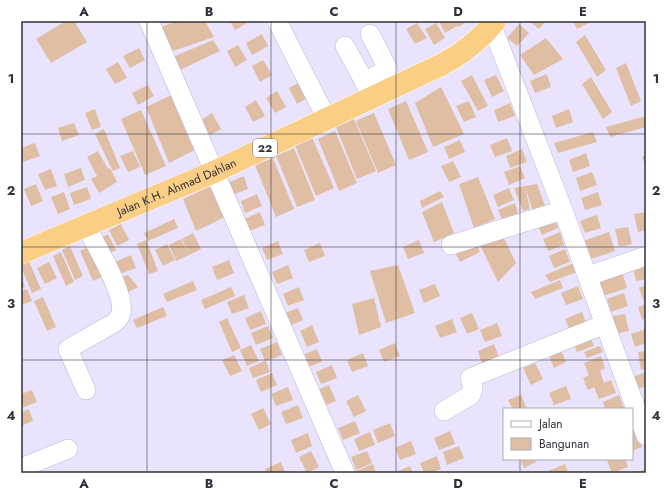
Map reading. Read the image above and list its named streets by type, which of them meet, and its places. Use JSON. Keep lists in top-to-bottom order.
{
  "streets": {
    "highway": ["22", "Jalan K.H. Ahmad Dahlan"]
  },
  "legend": ["Jalan", "Bangunan"],
  "grid": {
    "columns": [
      "A",
      "B",
      "C",
      "D",
      "E"
    ],
    "rows": [
      "1",
      "2",
      "3",
      "4"
    ]
  }
}
